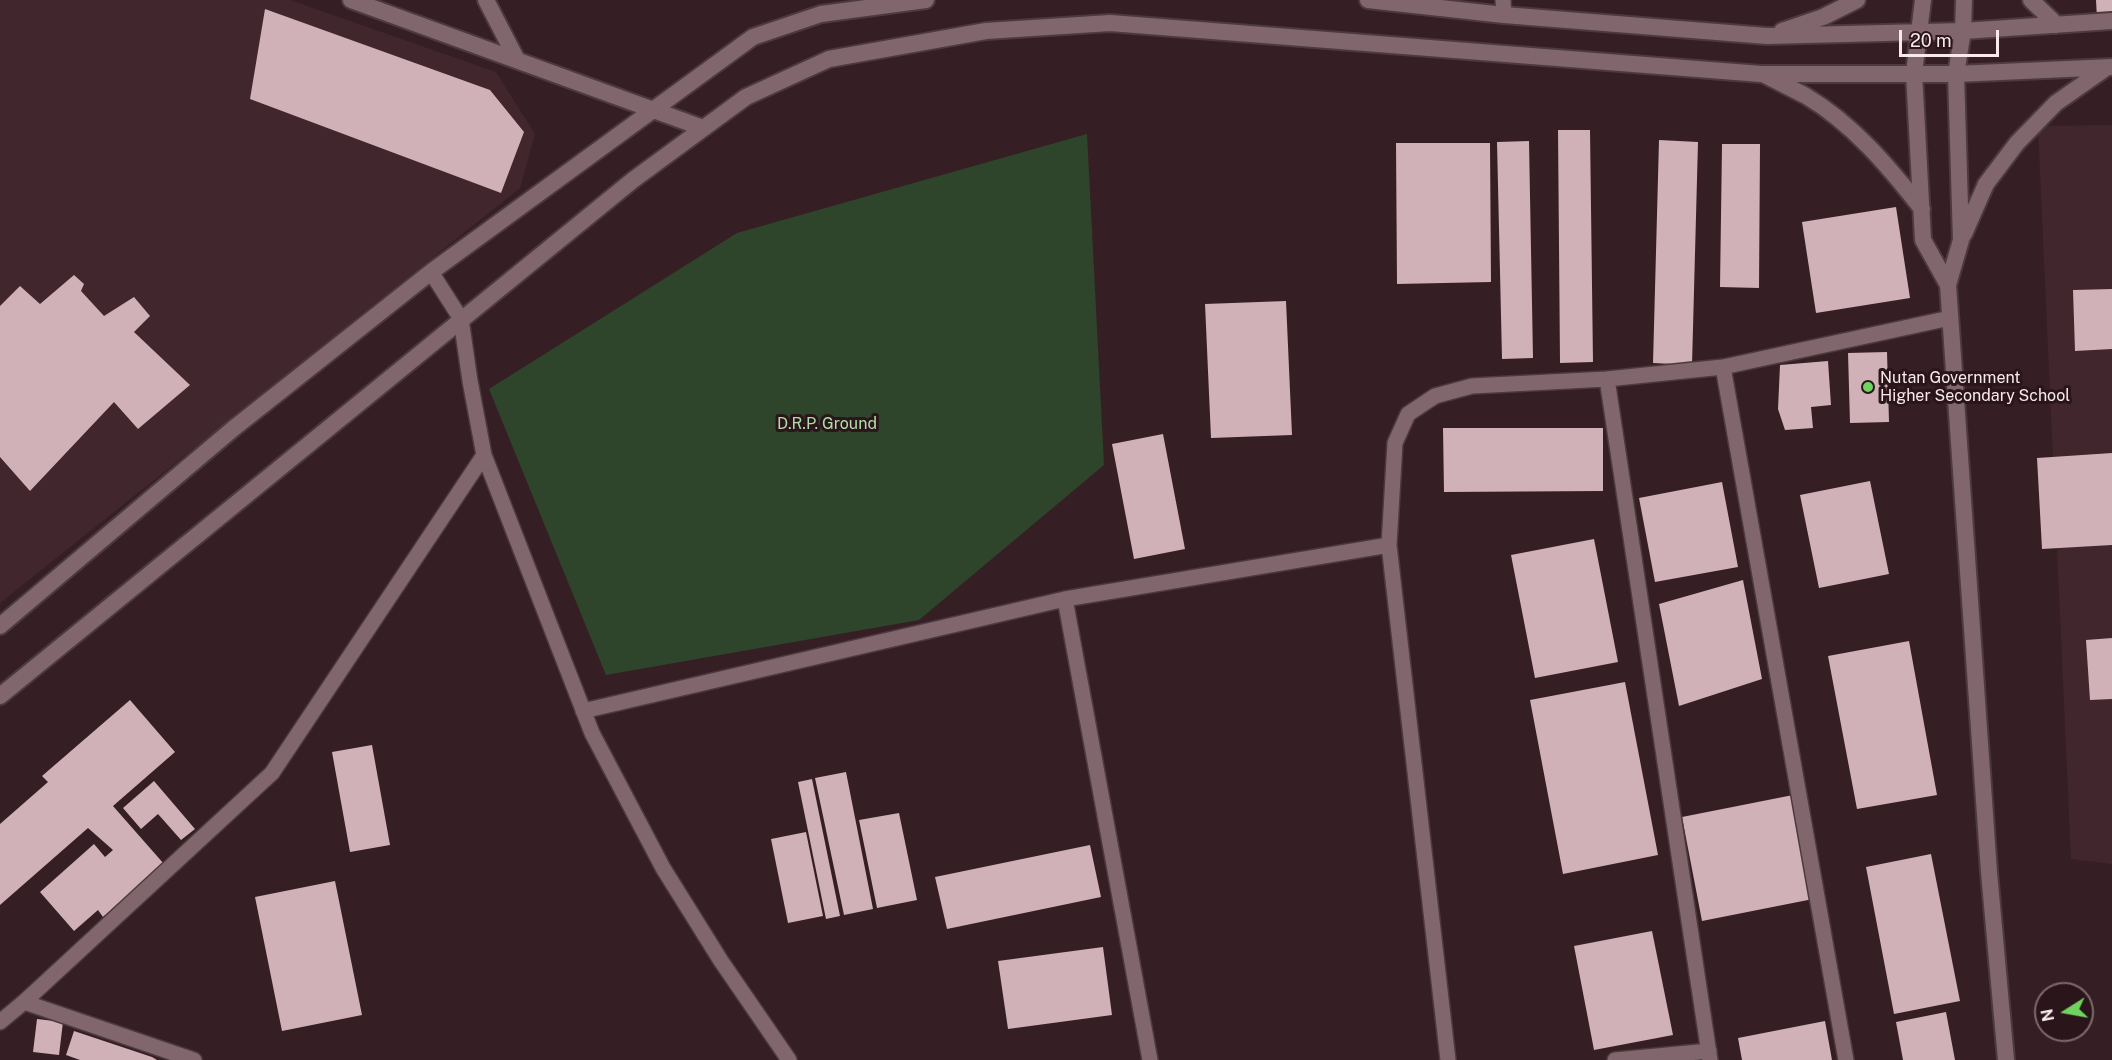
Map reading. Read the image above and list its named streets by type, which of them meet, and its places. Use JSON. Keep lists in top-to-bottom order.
{
  "parks": ["D.R.P. Ground"],
  "places": ["Nutan Government Higher Secondary School"],
  "scale_bar": "20 m",
  "north": "left"
}
